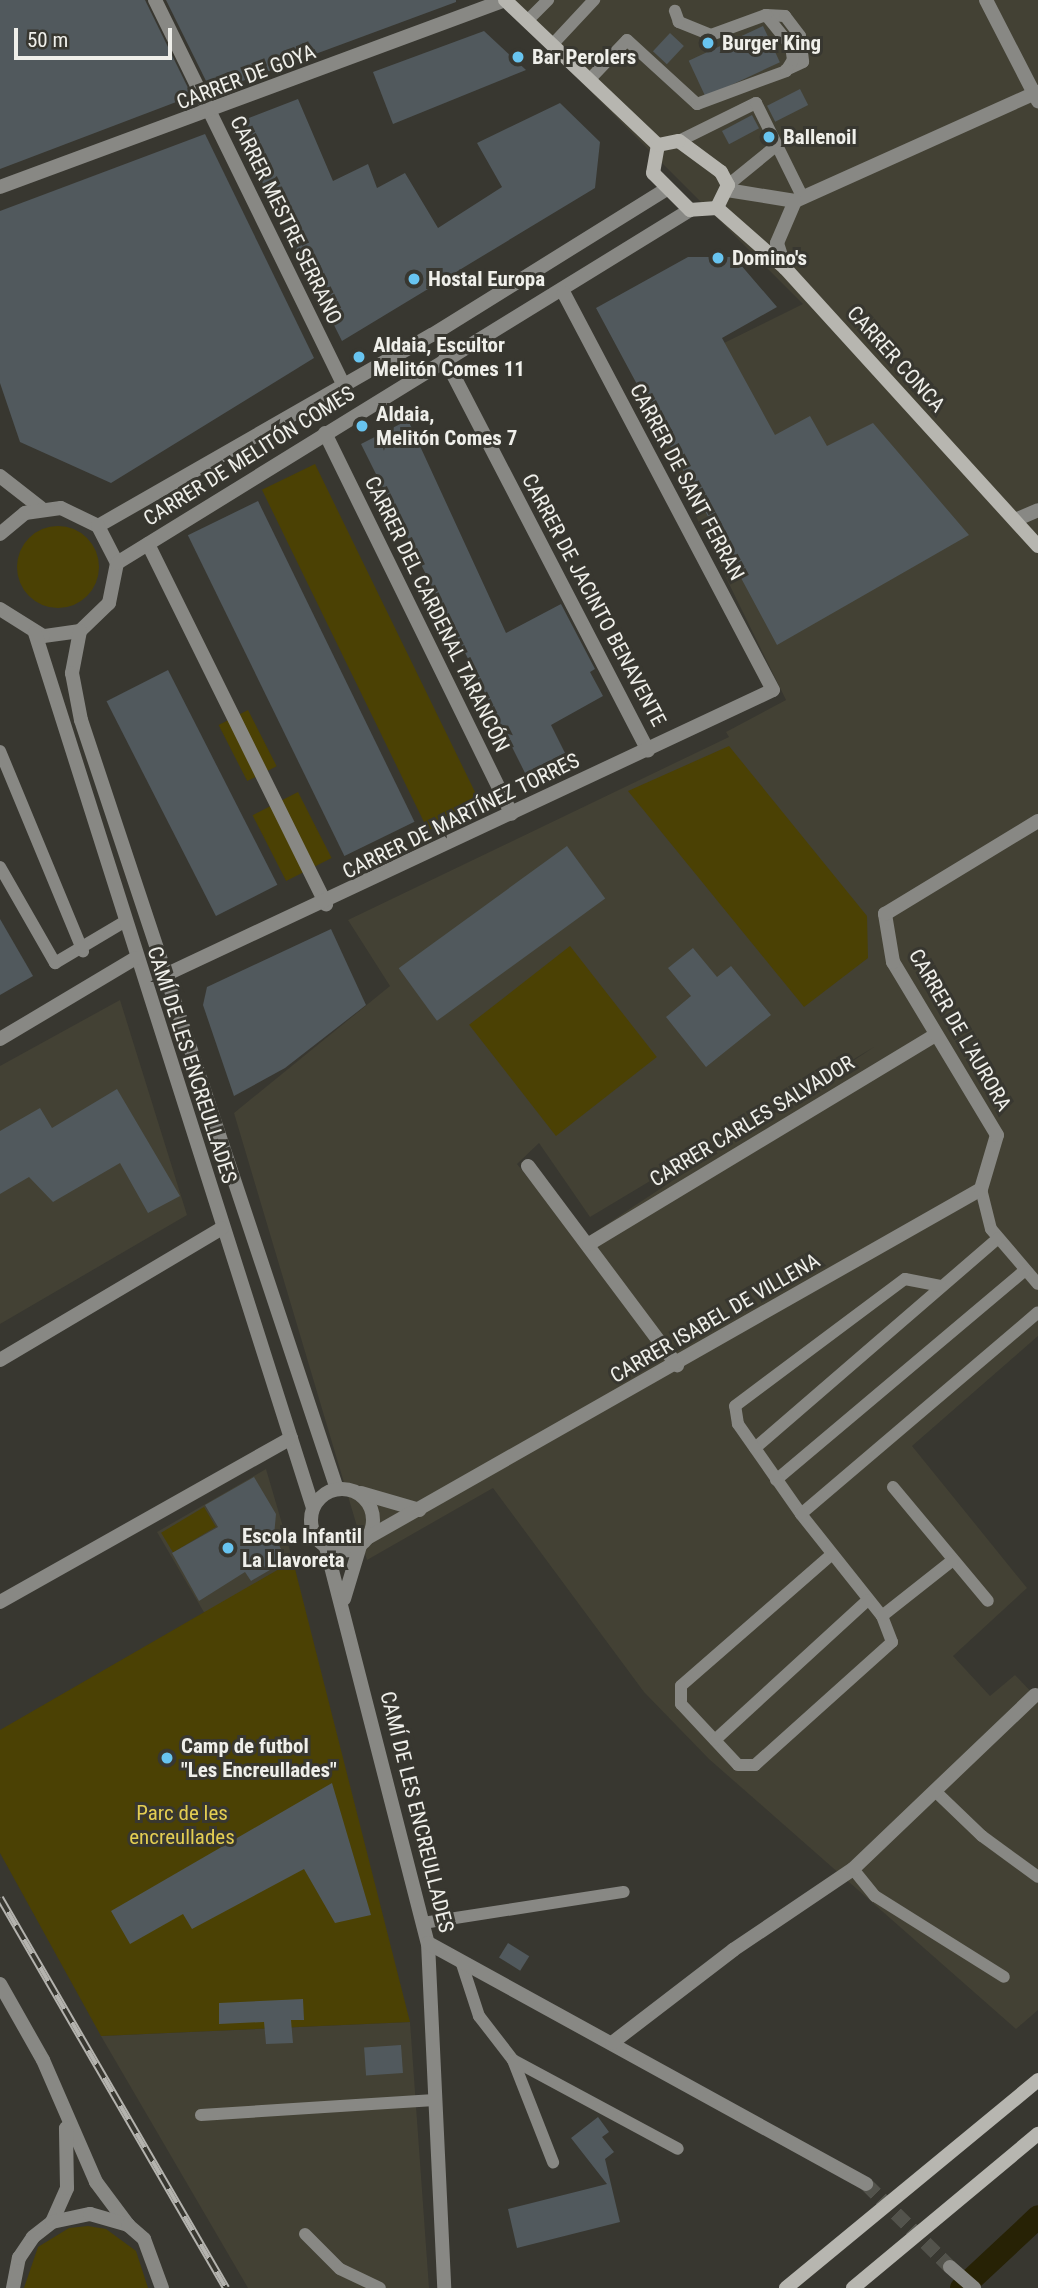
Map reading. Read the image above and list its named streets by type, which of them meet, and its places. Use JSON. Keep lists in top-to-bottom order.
{
  "streets": {
    "street": [
      "CARRER DE GOYA",
      "CARRER MESTRE SERRANO",
      "CARRER CONCA",
      "CARRER DE MELITÓN COMES",
      "CARRER DE SANT FERRAN",
      "CARRER DE JACINTO BENAVENTE",
      "CARRER DEL CARDENAL TARANCÓN",
      "CARRER DE MARTÍNEZ TORRES",
      "CARRER DE L'AURORA",
      "CAMÍ DE LES ENCREULLADES",
      "CARRER CARLES SALVADOR",
      "CARRER ISABEL DE VILLENA"
    ]
  },
  "crossings": [
    ["CARRER DE GOYA", "CARRER MESTRE SERRANO"],
    ["CARRER MESTRE SERRANO", "CARRER DE MELITÓN COMES"],
    ["CARRER DE MELITÓN COMES", "CARRER DE SANT FERRAN"],
    ["CARRER DE MELITÓN COMES", "CARRER DE JACINTO BENAVENTE"],
    ["CARRER DE MELITÓN COMES", "CARRER DEL CARDENAL TARANCÓN"],
    ["CARRER DE SANT FERRAN", "CARRER DE MARTÍNEZ TORRES"],
    ["CARRER DE JACINTO BENAVENTE", "CARRER DE MARTÍNEZ TORRES"],
    ["CARRER DEL CARDENAL TARANCÓN", "CARRER DE MARTÍNEZ TORRES"],
    ["CARRER DE MARTÍNEZ TORRES", "CAMÍ DE LES ENCREULLADES"],
    ["CARRER DE L'AURORA", "CARRER CARLES SALVADOR"],
    ["CARRER DE L'AURORA", "CARRER ISABEL DE VILLENA"],
    ["CAMÍ DE LES ENCREULLADES", "CARRER ISABEL DE VILLENA"]
  ],
  "parks": ["Parc de les encreullades"],
  "places": [
    "Burger King",
    "Bar Perolers",
    "Ballenoil",
    "Domino's",
    "Hostal Europa",
    "Aldaia, Escultor Melitón Comes 11",
    "Aldaia, Melitón Comes 7",
    "Escola Infantil La Llavoreta",
    "Camp de futbol \"Les Encreullades\""
  ],
  "scale_bar": "50 m"
}
